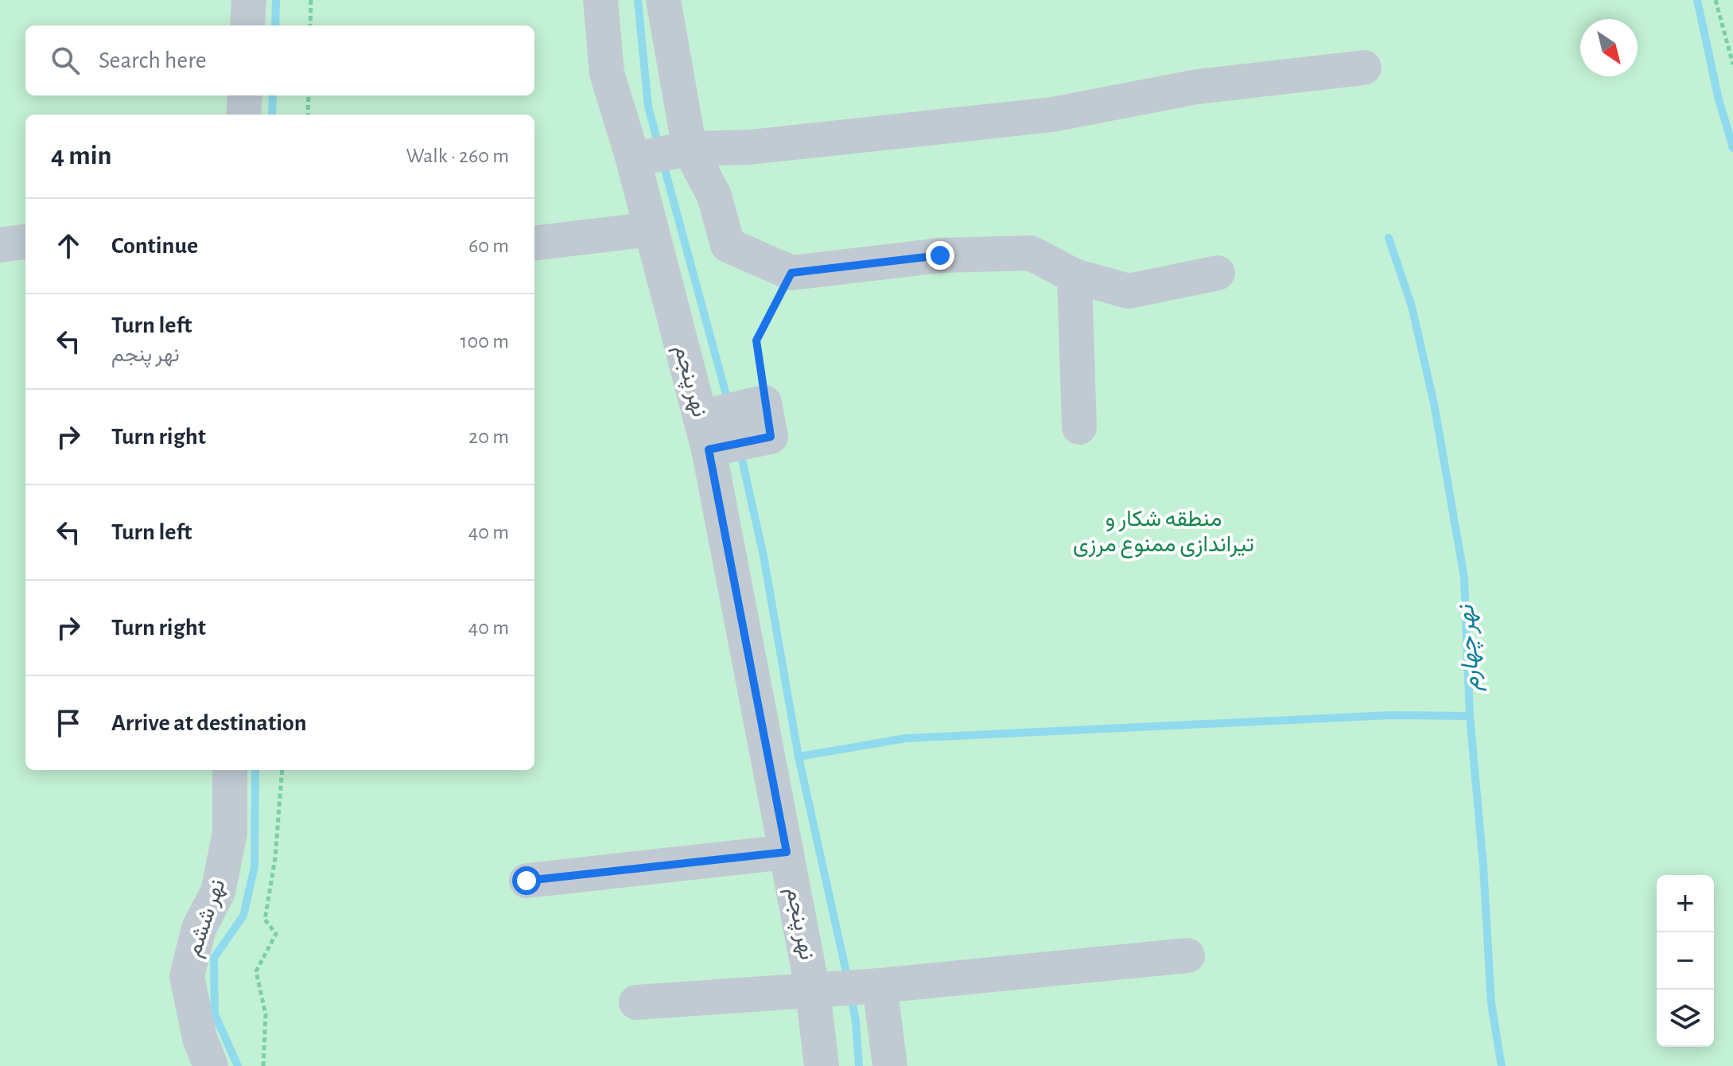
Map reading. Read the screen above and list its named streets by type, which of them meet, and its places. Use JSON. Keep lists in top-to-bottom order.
{
  "streets": {
    "street": ["نهر پنجم", "نهر ششم"]
  },
  "water": ["نهر چهارم"],
  "parks": ["منطقه شکار و تیراندازی ممنوع مرزی"],
  "north": "bottom right",
  "page": {
    "search": "Search here",
    "heading": ["4 min", "Walk · 260 m"],
    "list": [
      ["Continue", "60 m"],
      ["Turn left", "نهر پنجم", "100 m"],
      ["Turn right", "20 m"],
      ["Turn left", "40 m"],
      ["Turn right", "40 m"],
      "Arrive at destination"
    ],
    "map_buttons": ["+", "−"]
  }
}
